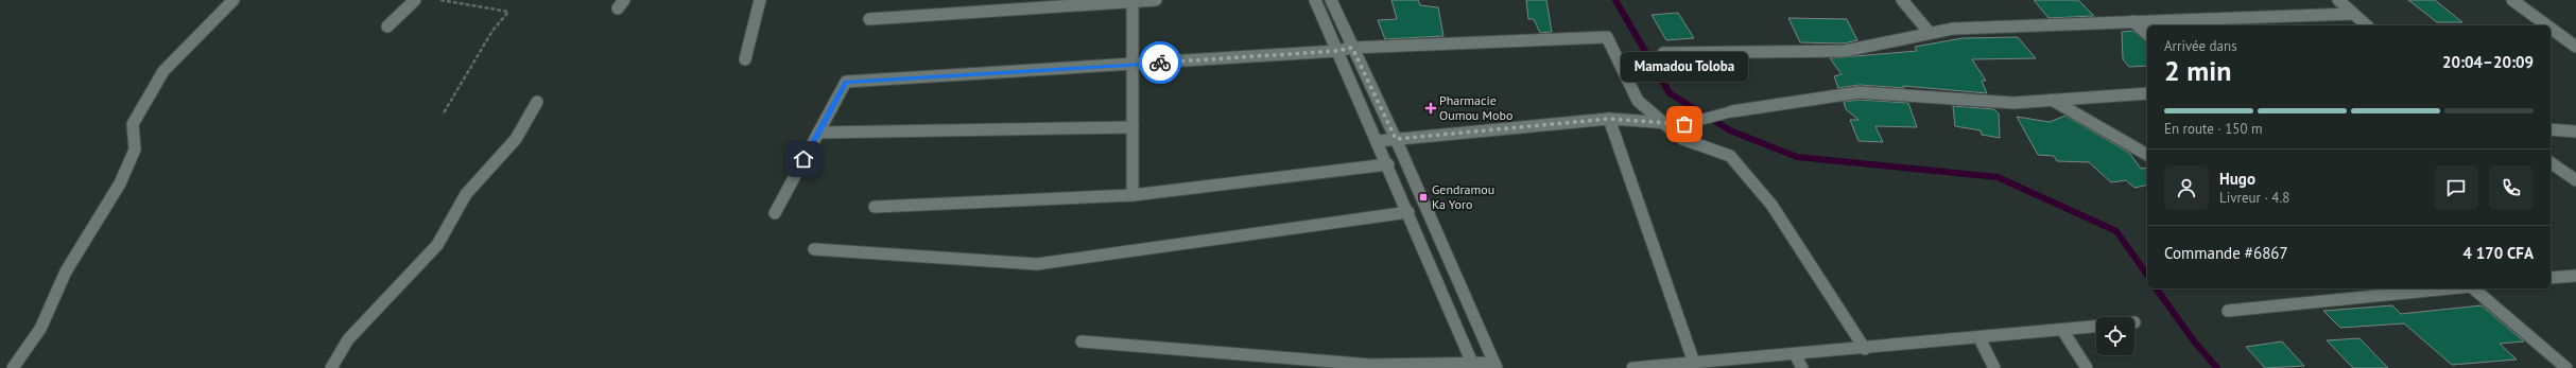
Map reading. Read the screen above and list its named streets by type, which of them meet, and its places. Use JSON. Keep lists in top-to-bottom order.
{
  "places": {
    "health": ["Pharmacie Oumou Mobo"],
    "other": ["Mamadou Toloba"],
    "transit": ["Gendramou Ka Yoro"]
  },
  "page": {
    "heading": ["2 min", "Arrivée dans", "20:04–20:09"],
    "panel": [
      "Hugo",
      "Livreur · 4.8",
      "Commande #6867",
      "4 170 CFA"
    ],
    "bubble": "Mamadou Toloba",
    "bar": "En route · 150 m"
  }
}
